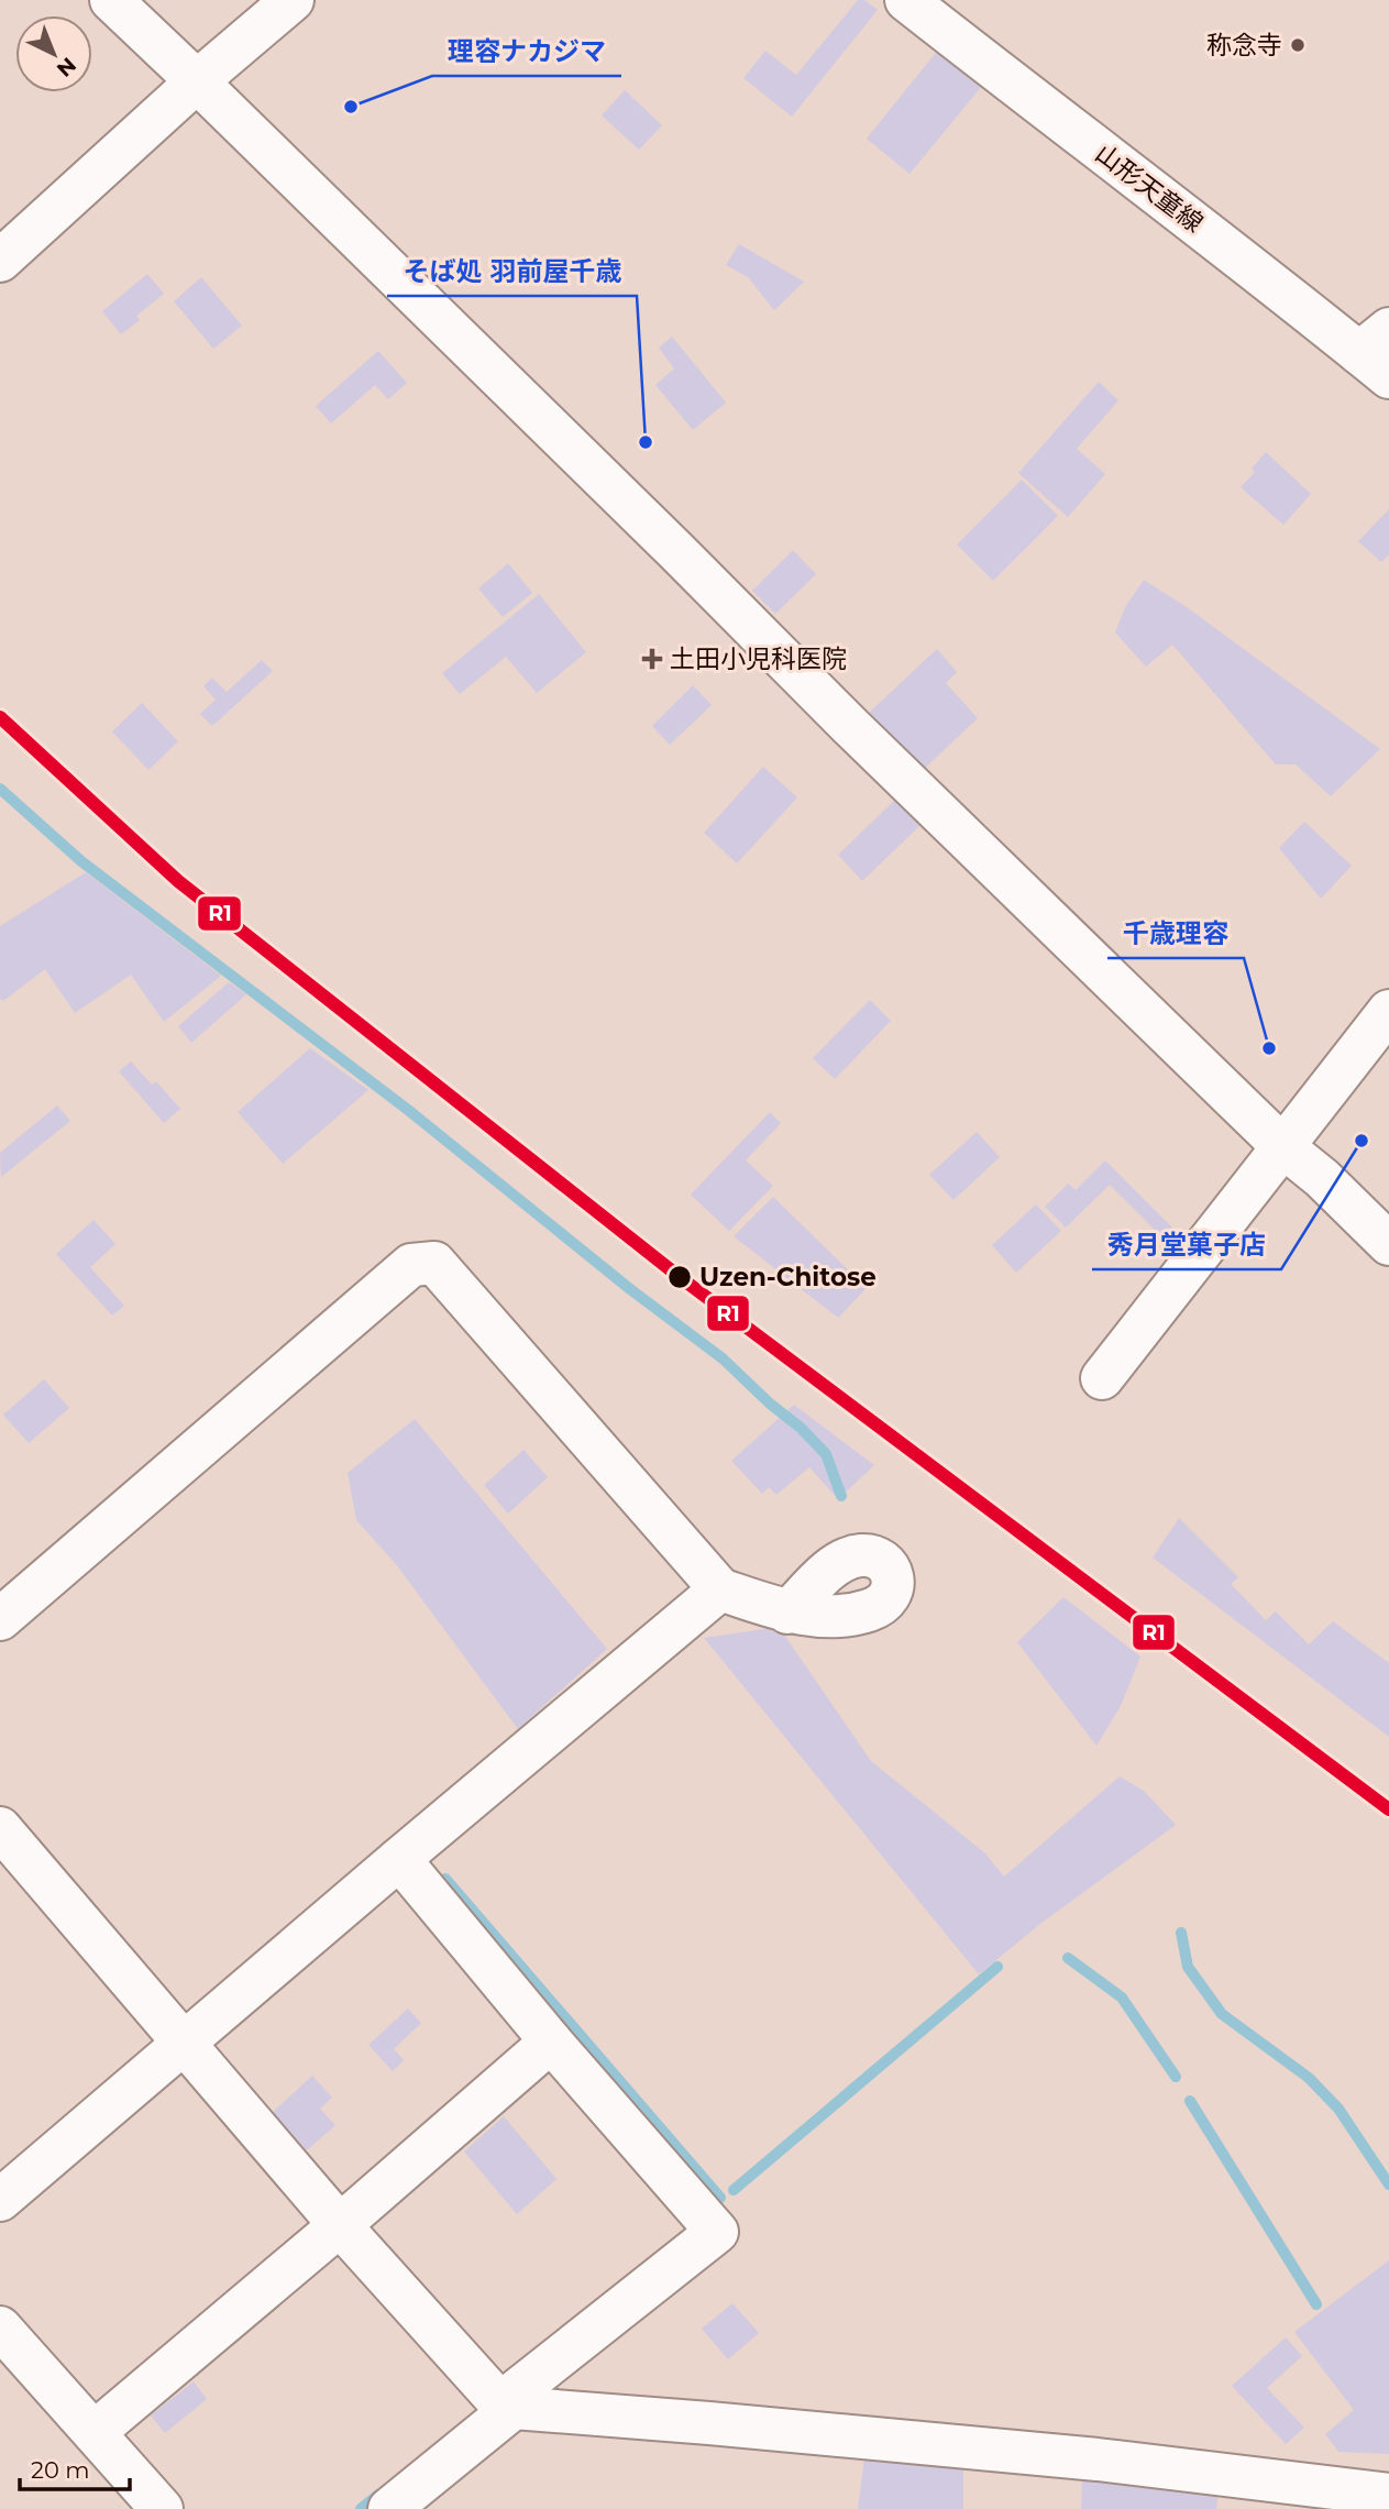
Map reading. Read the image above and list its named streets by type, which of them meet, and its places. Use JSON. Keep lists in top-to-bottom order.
{
  "streets": {
    "street": ["山形天童線"]
  },
  "places": {
    "other": [
      "称念寺",
      "理容ナカジマ",
      "そば処 羽前屋千歳",
      "千歳理容",
      "秀月堂菓子店",
      "Uzen-Chitose"
    ],
    "health": ["土田小児科医院"]
  },
  "lines": ["transit line R1"],
  "scale_bar": "20 m",
  "north": "bottom right"
}
